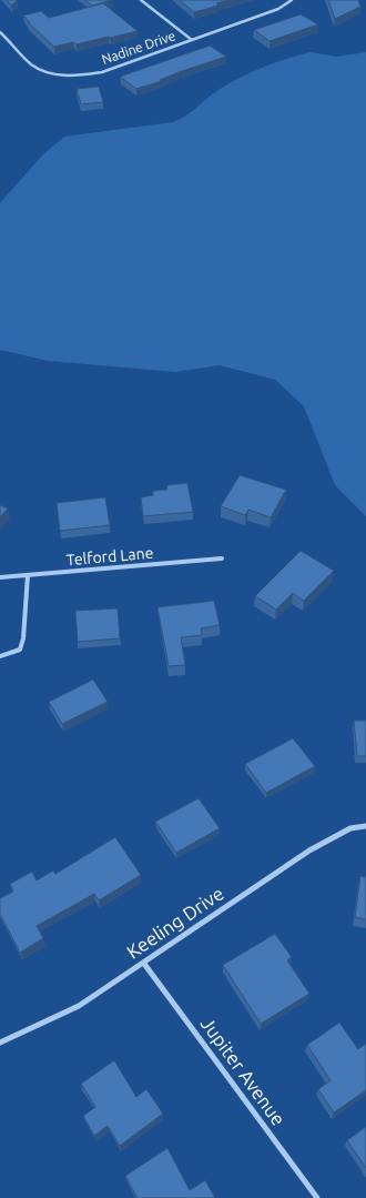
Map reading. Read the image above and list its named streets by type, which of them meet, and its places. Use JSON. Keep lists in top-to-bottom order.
{
  "streets": {
    "street": [
      "Nadine Drive",
      "Telford Lane",
      "Keeling Drive",
      "Jupiter Avenue"
    ]
  },
  "crossings": [
    ["Keeling Drive", "Jupiter Avenue"]
  ]
}
